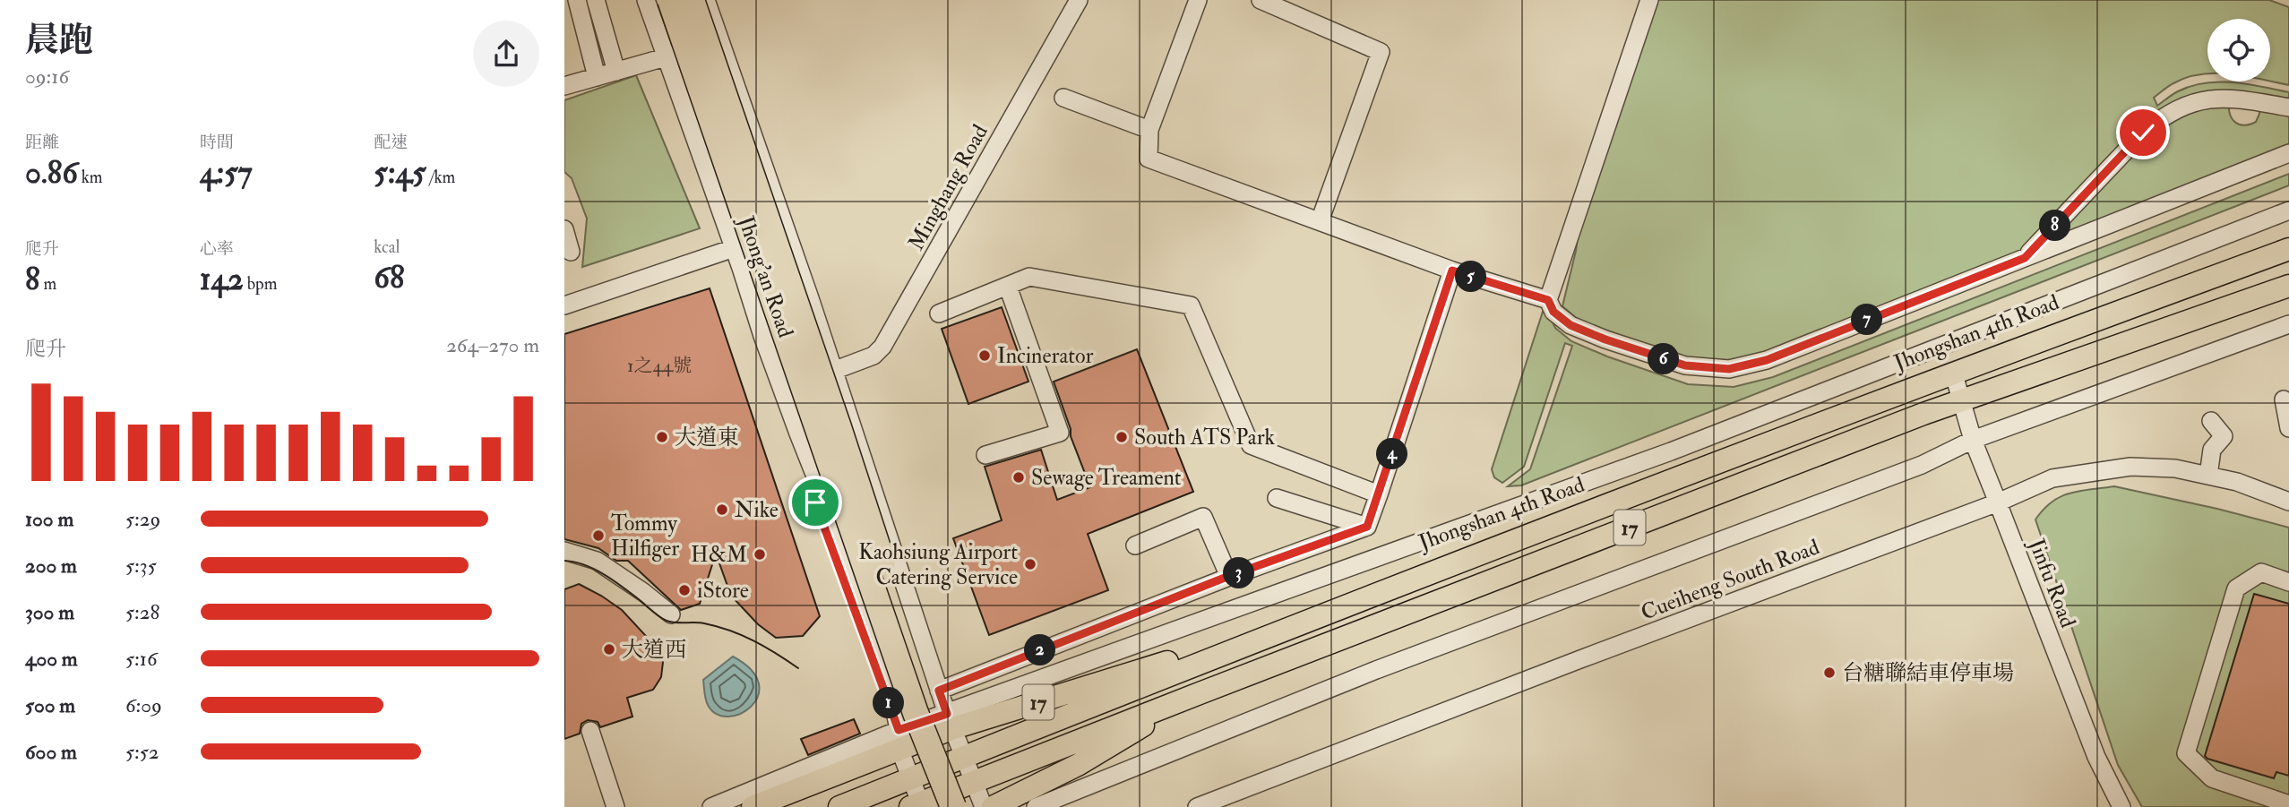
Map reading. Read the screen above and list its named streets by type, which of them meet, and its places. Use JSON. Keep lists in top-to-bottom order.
{
  "streets": {
    "main road": ["Jhongshan 4th Road", "17"],
    "street": [
      "Minghang Road",
      "Jhong'an Road",
      "Cueiheng South Road",
      "Jinfu Road"
    ]
  },
  "crossings": [
    ["Minghang Road", "Jhong'an Road"],
    ["Jhong'an Road", "Jhongshan 4th Road"],
    ["Jhong'an Road", "17"],
    ["Jhongshan 4th Road", "Jinfu Road"],
    ["17", "Jinfu Road"],
    ["Cueiheng South Road", "Jinfu Road"]
  ],
  "places": [
    "Incinerator",
    "大道東",
    "South ATS Park",
    "Sewage Treament",
    "Nike",
    "Tommy Hilfiger",
    "H&M",
    "Kaohsiung Airport Catering Service",
    "iStore",
    "大道西",
    "台糖聯結車停車場"
  ],
  "house_numbers": ["1之44號"],
  "page": {
    "heading": ["晨跑", "09:16"],
    "stats": [
      ["距離", "0.86 km"],
      ["時間", "4:57"],
      ["配速", "5:45 /km"],
      ["爬升", "8 m"],
      ["心率", "142 bpm"],
      ["kcal", "68"]
    ],
    "pins": [
      "8",
      "5",
      "7",
      "6",
      "4",
      "3",
      "2",
      "1"
    ],
    "chart": ["爬升", "264–270 m"],
    "list": [
      {
        "name": "100 m",
        "note": "5:29"
      },
      {
        "name": "200 m",
        "note": "5:35"
      },
      {
        "name": "300 m",
        "note": "5:28"
      },
      {
        "name": "400 m",
        "note": "5:16"
      },
      {
        "name": "500 m",
        "note": "6:09"
      },
      {
        "name": "600 m",
        "note": "5:52"
      }
    ]
  }
}
